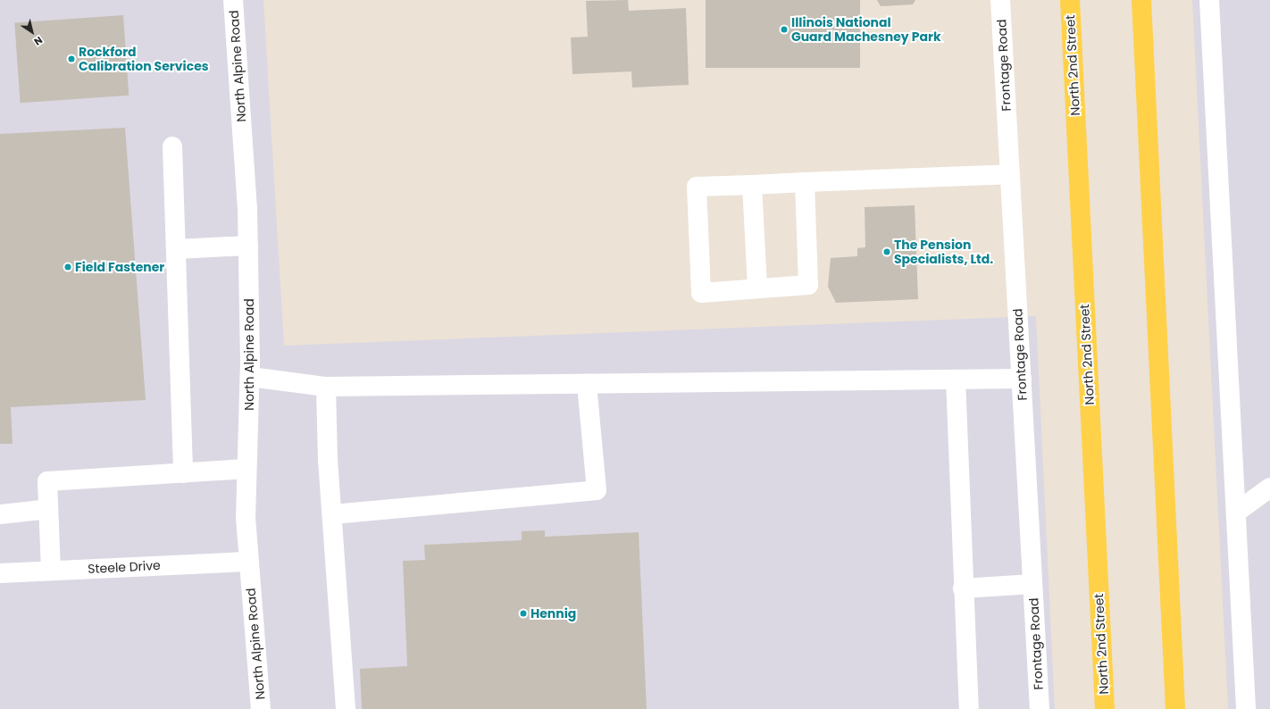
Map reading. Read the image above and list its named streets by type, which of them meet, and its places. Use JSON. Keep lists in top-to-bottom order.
{
  "streets": {
    "main road": ["North 2nd Street"],
    "street": ["Frontage Road", "North Alpine Road", "Steele Drive"]
  },
  "crossings": [
    ["North Alpine Road", "Steele Drive"]
  ],
  "places": [
    "Illinois National Guard Machesney Park",
    "Rockford Calibration Services",
    "The Pension Specialists, Ltd.",
    "Field Fastener",
    "Hennig"
  ],
  "north": "bottom right"
}
